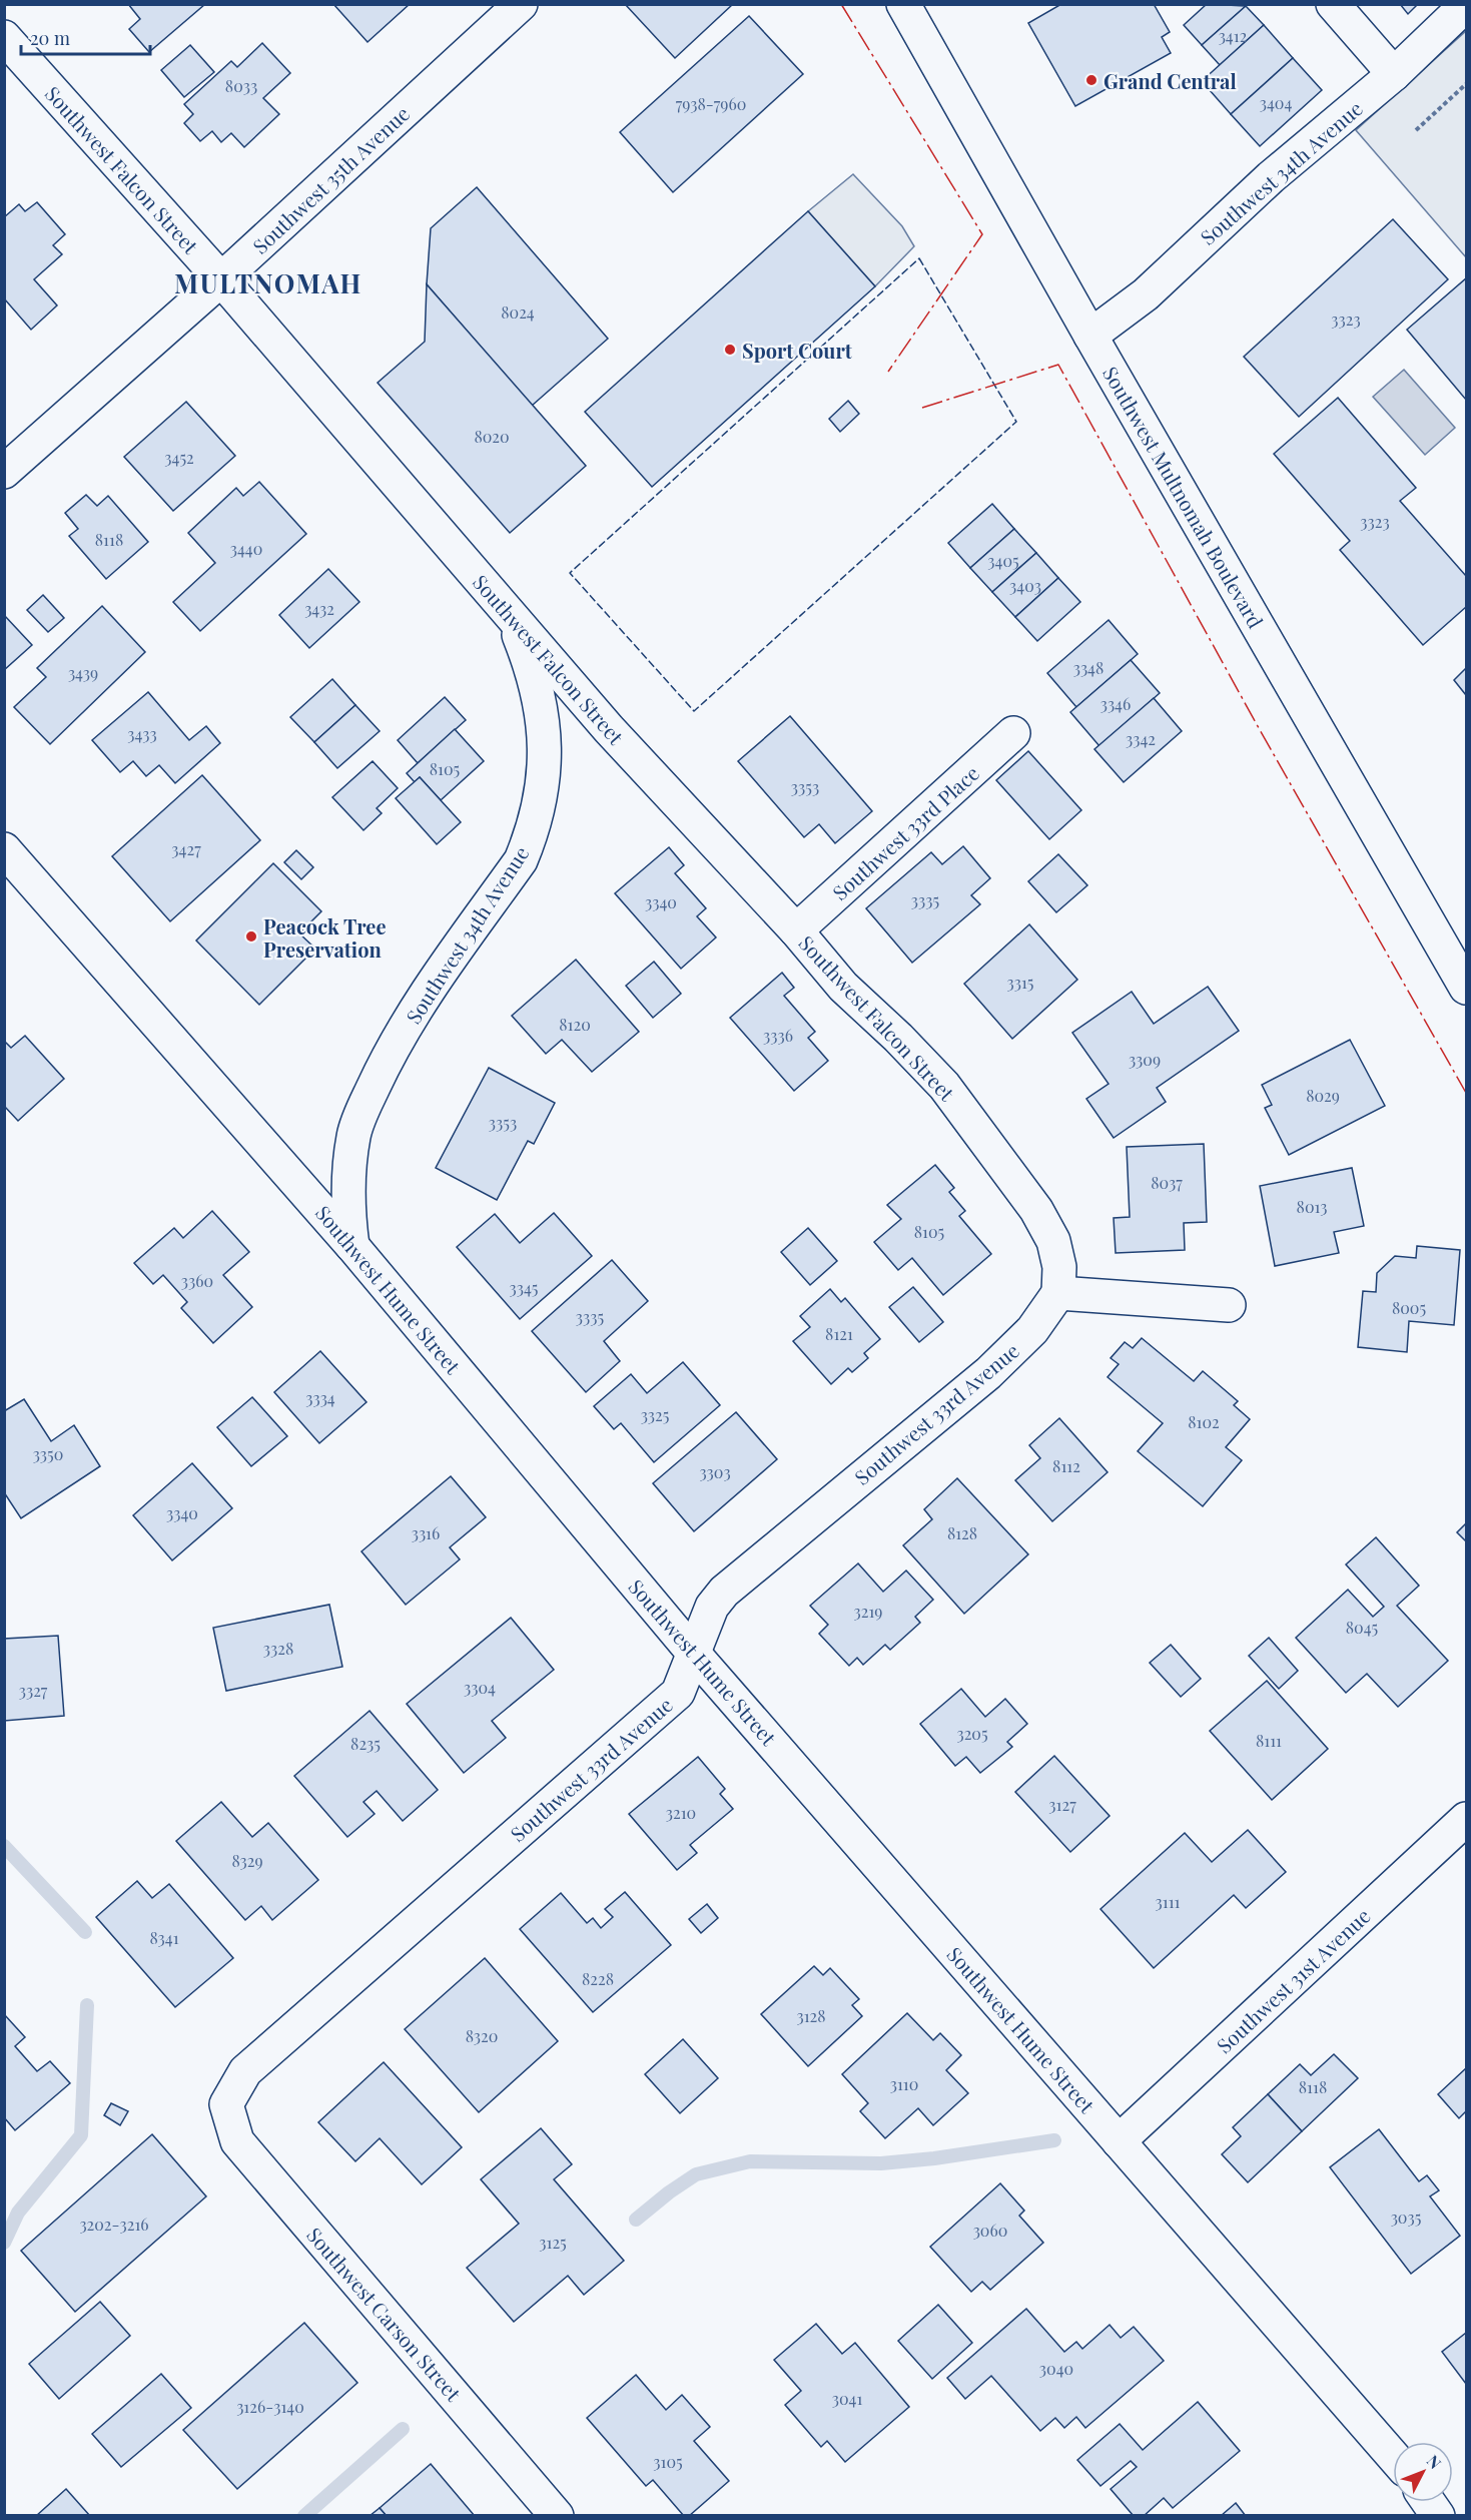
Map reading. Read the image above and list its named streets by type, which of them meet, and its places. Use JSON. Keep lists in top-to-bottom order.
{
  "streets": {
    "street": [
      "Southwest Falcon Street",
      "Southwest 34th Avenue",
      "Southwest 35th Avenue",
      "Southwest Multnomah Boulevard",
      "Southwest 33rd Place",
      "Southwest Hume Street",
      "Southwest 33rd Avenue",
      "Southwest 31st Avenue",
      "Southwest Carson Street"
    ]
  },
  "crossings": [
    ["Southwest Falcon Street", "Southwest 34th Avenue"],
    ["Southwest Falcon Street", "Southwest 35th Avenue"],
    ["Southwest Falcon Street", "Southwest 33rd Place"],
    ["Southwest Falcon Street", "Southwest 33rd Avenue"],
    ["Southwest 34th Avenue", "Southwest Multnomah Boulevard"],
    ["Southwest 34th Avenue", "Southwest Hume Street"],
    ["Southwest Hume Street", "Southwest 33rd Avenue"],
    ["Southwest Hume Street", "Southwest 31st Avenue"],
    ["Southwest 33rd Avenue", "Southwest Carson Street"]
  ],
  "districts": ["MULTNOMAH"],
  "places": ["Grand Central", "Sport Court", "Peacock Tree Preservation"],
  "house_numbers": [
    "3412",
    "8033",
    "3404",
    "7938-7960",
    "8024",
    "3323",
    "8020",
    "3452",
    "3323",
    "8118",
    "3440",
    "3405",
    "3403",
    "3432",
    "3348",
    "3439",
    "3346",
    "3433",
    "3342",
    "8105",
    "3353",
    "3427",
    "3335",
    "3340",
    "3315",
    "8120",
    "3336",
    "3309",
    "8029",
    "3353",
    "8037",
    "8013",
    "8105",
    "3360",
    "3345",
    "8005",
    "3335",
    "8121",
    "3334",
    "3325",
    "8102",
    "3350",
    "8112",
    "3303",
    "3340",
    "3316",
    "8128",
    "3219",
    "8045",
    "3328",
    "3304",
    "3327",
    "3205",
    "8111",
    "8235",
    "3127",
    "3210",
    "8329",
    "3111",
    "8341",
    "8228",
    "3128",
    "8320",
    "3110",
    "8118",
    "3035",
    "3202-3216",
    "3060",
    "3125",
    "3040",
    "3041",
    "3126-3140",
    "3105"
  ],
  "scale_bar": "20 m",
  "north": "top right"
}
